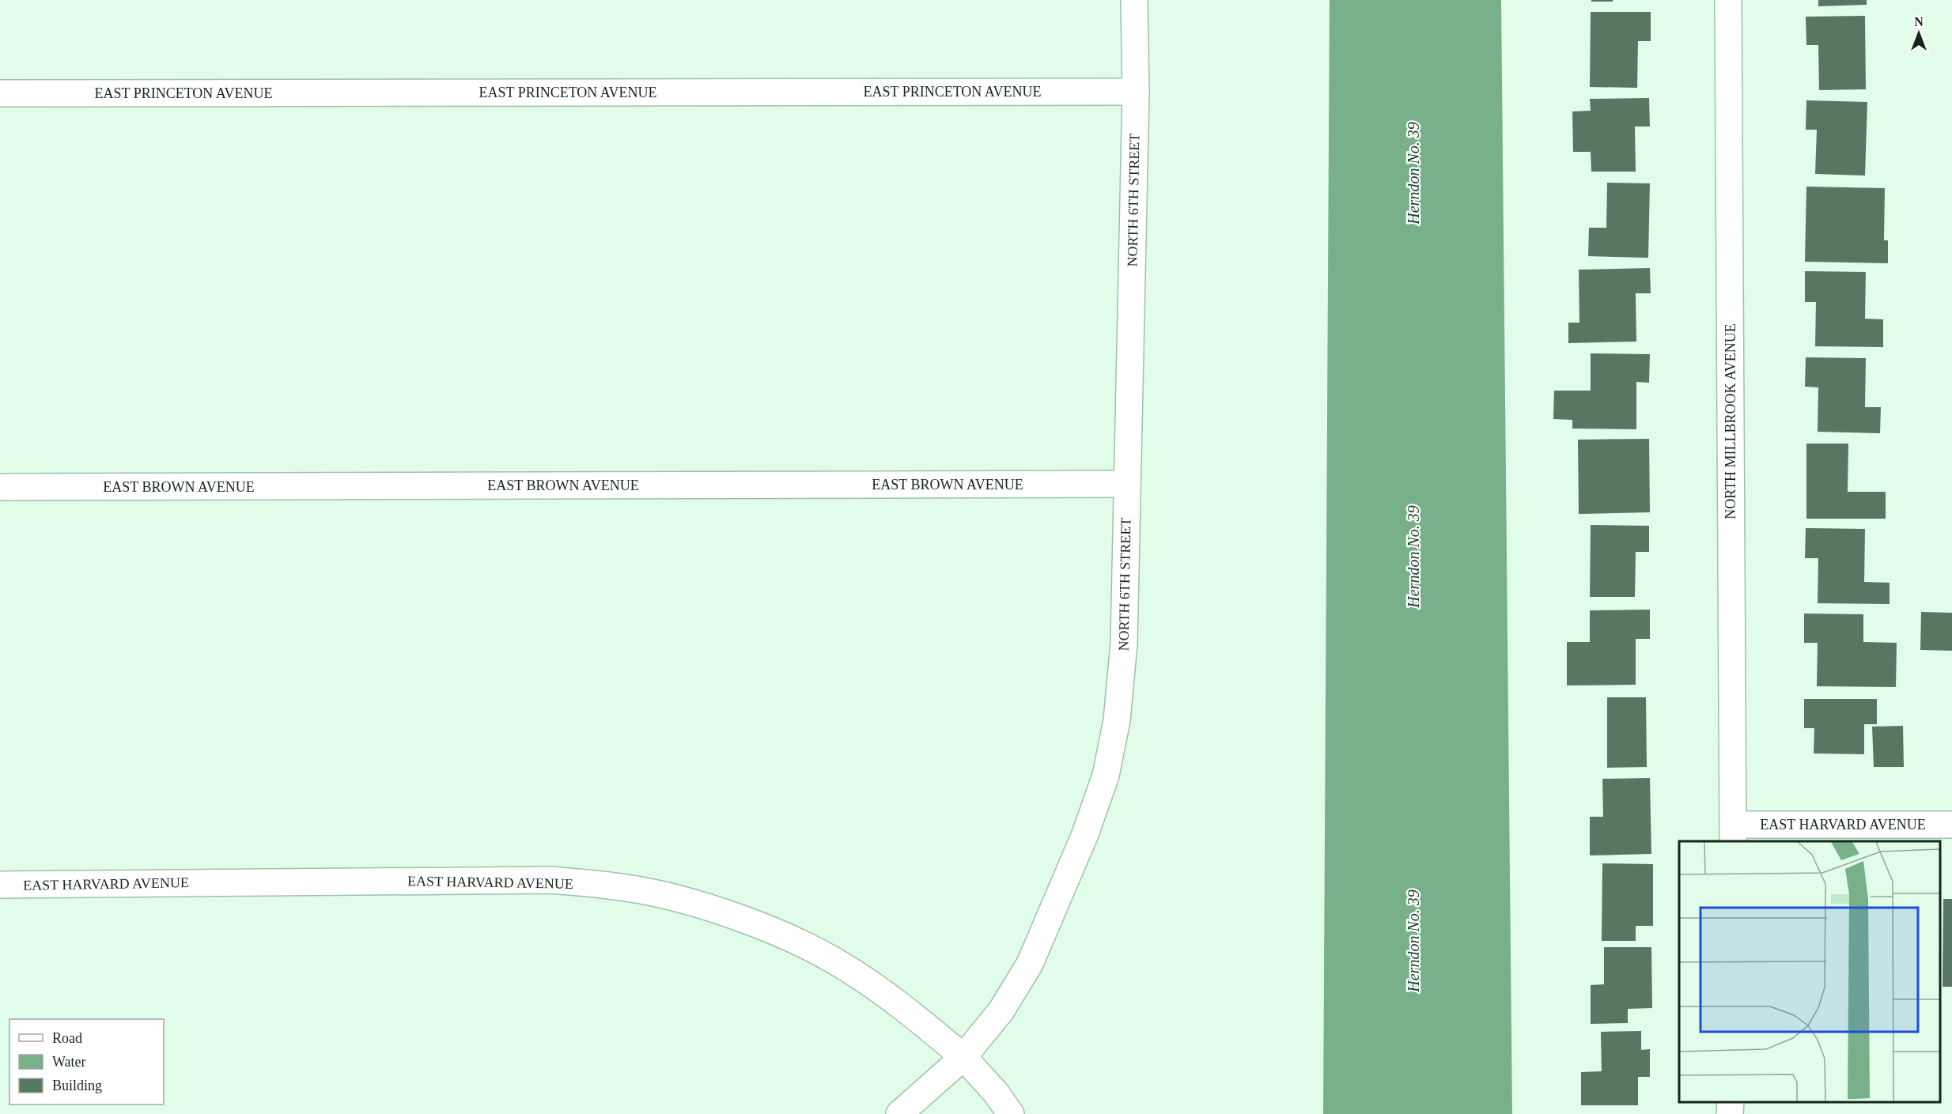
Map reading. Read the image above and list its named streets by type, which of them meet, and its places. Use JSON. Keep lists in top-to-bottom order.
{
  "streets": {
    "street": [
      "EAST PRINCETON AVENUE",
      "NORTH 6TH STREET",
      "NORTH MILLBROOK AVENUE",
      "EAST BROWN AVENUE",
      "EAST HARVARD AVENUE"
    ]
  },
  "crossings": [
    ["EAST PRINCETON AVENUE", "NORTH 6TH STREET"],
    ["NORTH 6TH STREET", "EAST BROWN AVENUE"],
    ["NORTH 6TH STREET", "EAST HARVARD AVENUE"],
    ["NORTH MILLBROOK AVENUE", "EAST HARVARD AVENUE"]
  ],
  "water": ["Herndon No. 39"],
  "legend": ["Road", "Water", "Building"],
  "north": "top"
}
